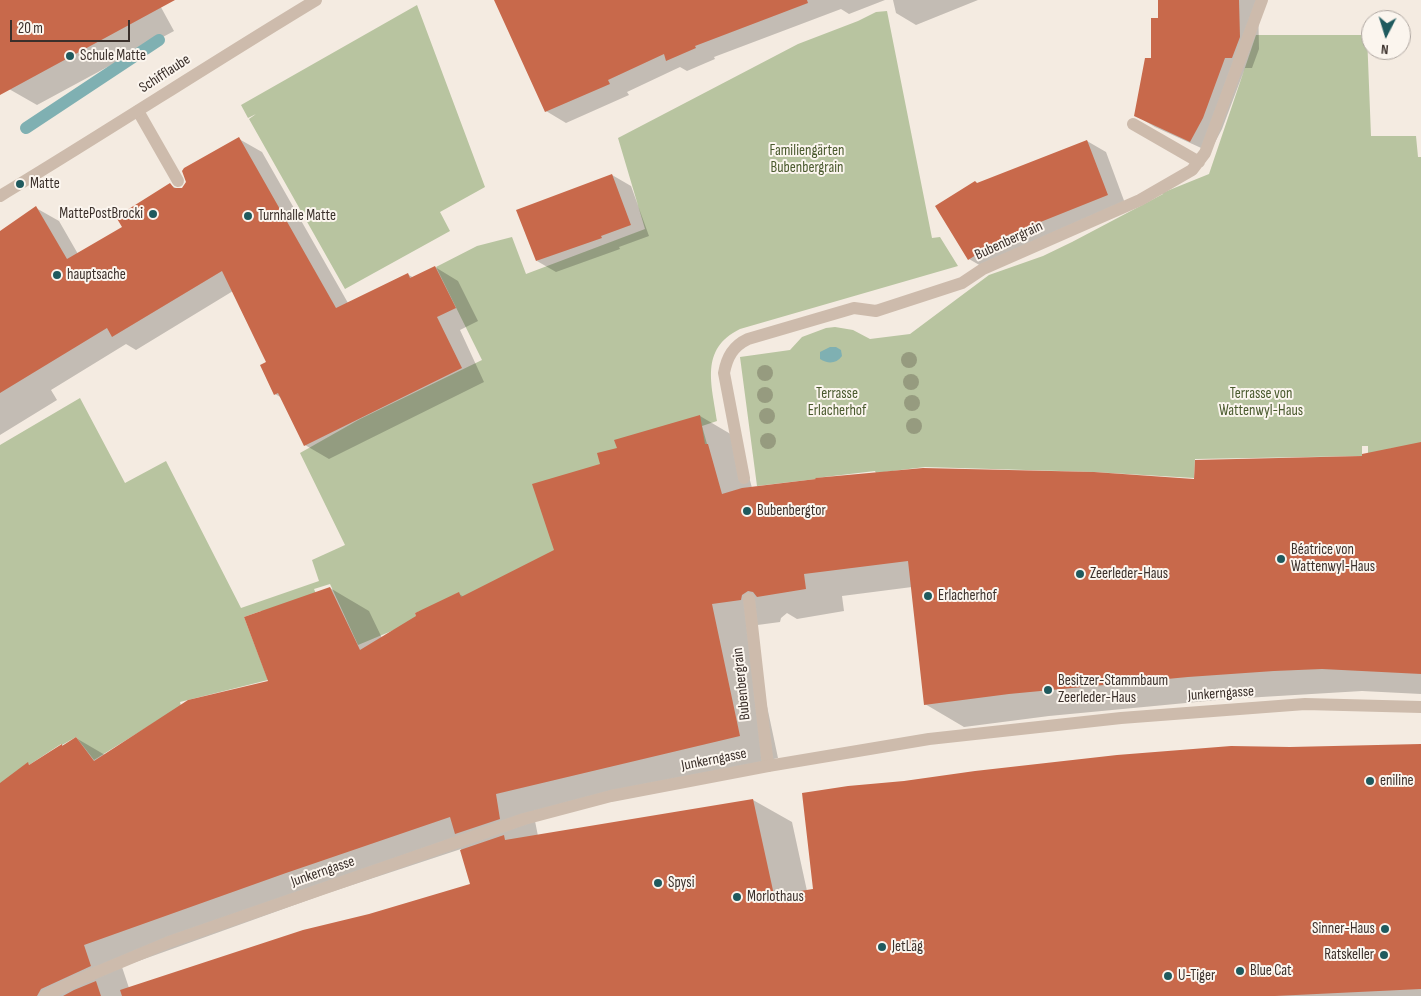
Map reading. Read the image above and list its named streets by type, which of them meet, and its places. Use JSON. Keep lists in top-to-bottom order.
{
  "streets": {
    "street": ["Schifflaube", "Bubenbergrain", "Junkerngasse"]
  },
  "crossings": [
    ["Bubenbergrain", "Junkerngasse"]
  ],
  "parks": ["Familiengärten Bubenbergrain", "Terrasse Erlacherhof", "Terrasse von Wattenwyl-Haus"],
  "places": [
    "Schule Matte",
    "Matte",
    "MattePostBrocki",
    "Turnhalle Matte",
    "hauptsache",
    "Bubenbergtor",
    "Béatrice von Wattenwyl-Haus",
    "Zeerleder-Haus",
    "Erlacherhof",
    "Besitzer-Stammbaum Zeerleder-Haus",
    "eniline",
    "Spysi",
    "Morlothaus",
    "Sinner-Haus",
    "JetLäg",
    "Ratskeller",
    "Blue Cat",
    "U-Tiger"
  ],
  "scale_bar": "20 m",
  "north": "bottom"
}
